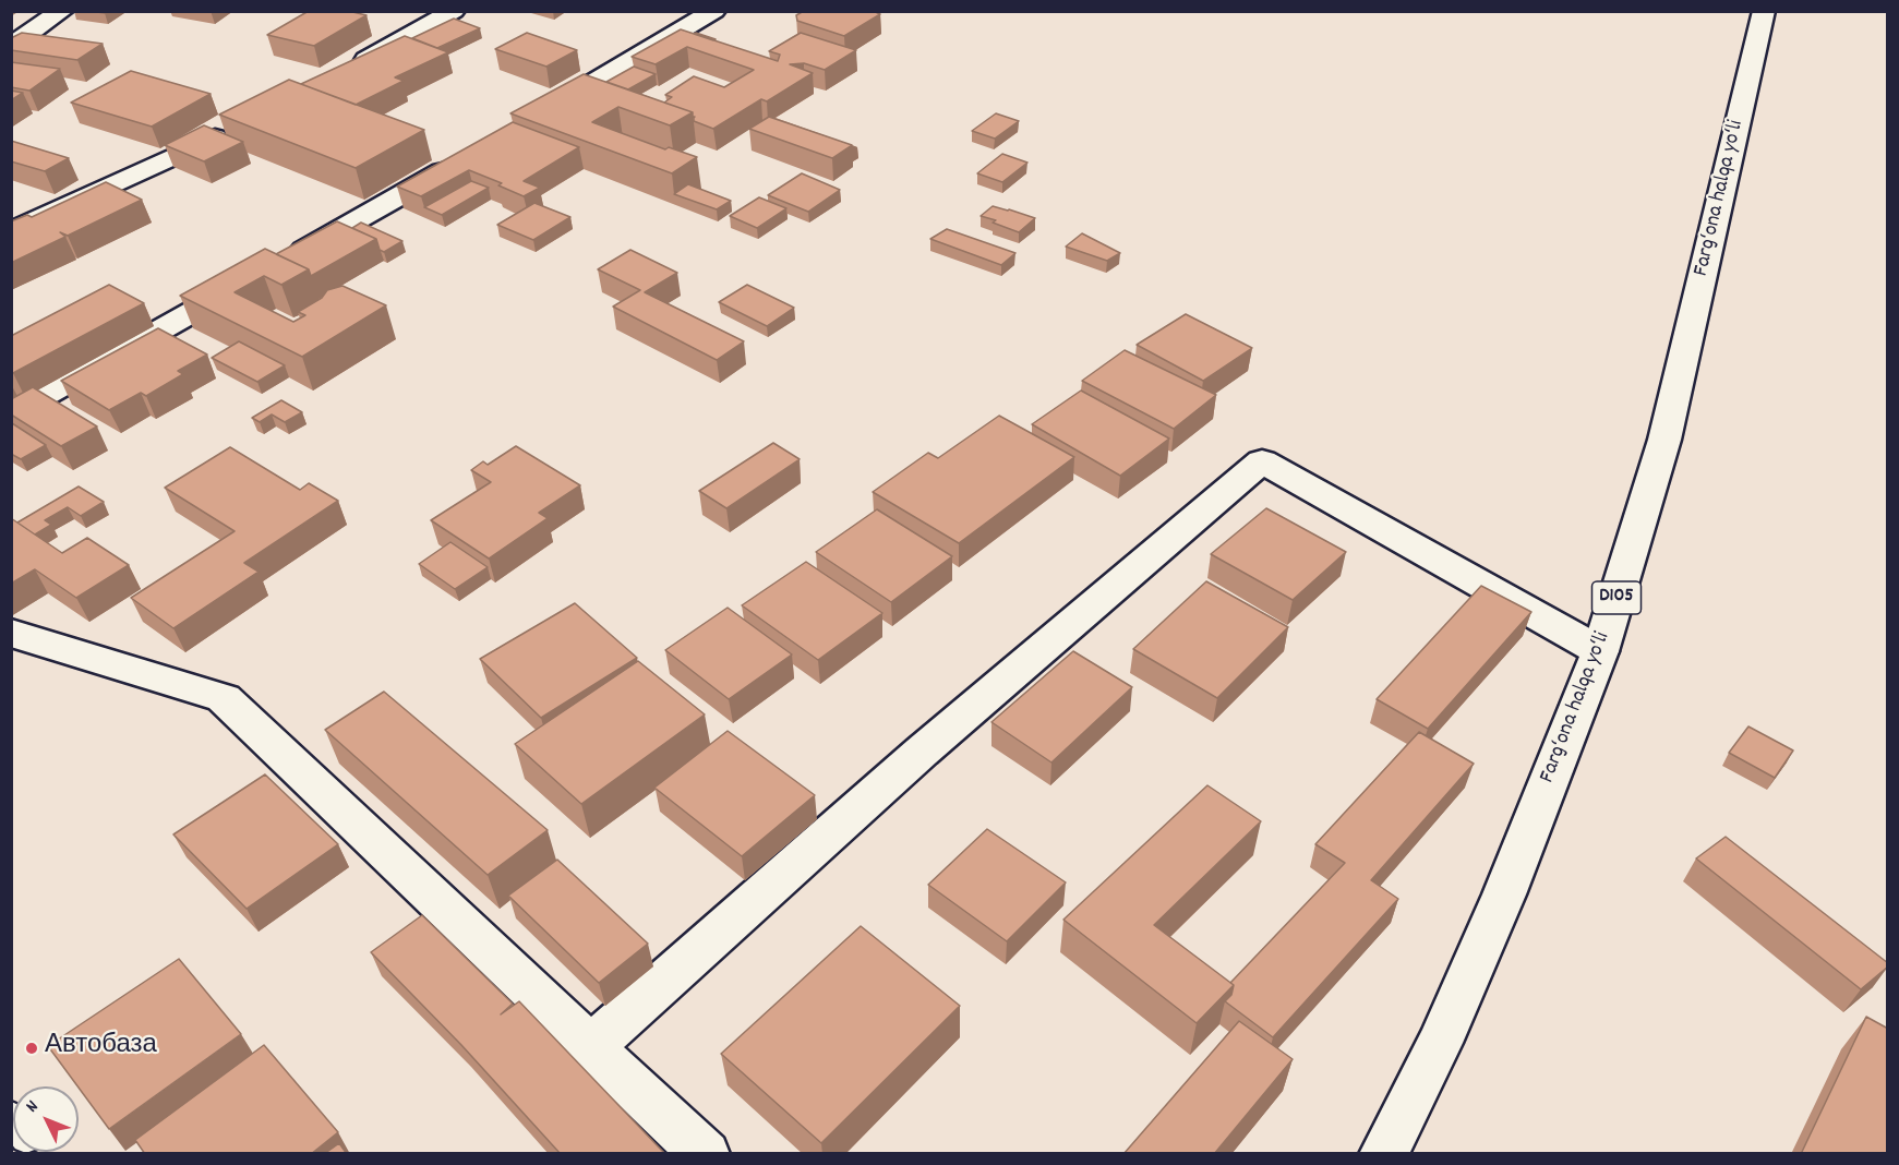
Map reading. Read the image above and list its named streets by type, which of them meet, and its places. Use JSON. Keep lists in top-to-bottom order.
{
  "streets": {
    "main road": ["Farg‘ona halqa yo‘li", "D105"]
  },
  "places": ["Автобаза"],
  "north": "top left"
}
